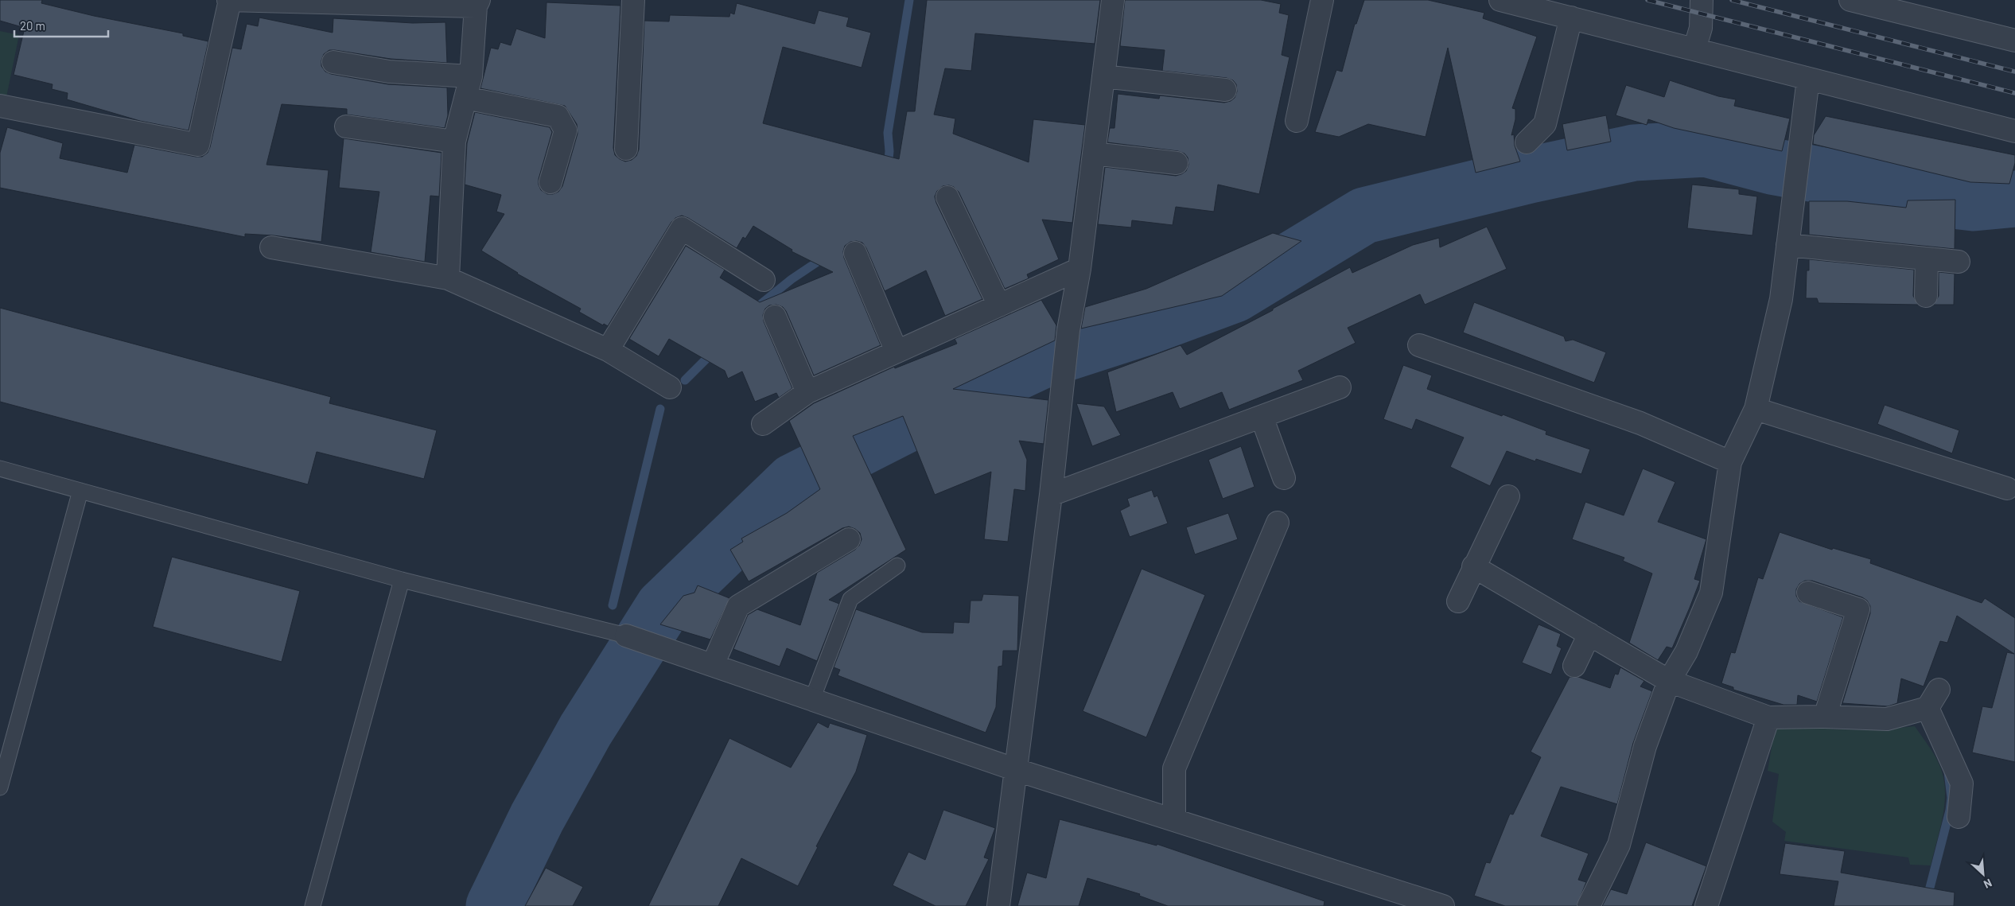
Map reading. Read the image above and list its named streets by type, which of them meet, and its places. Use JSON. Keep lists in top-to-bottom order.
{
  "scale_bar": "20 m",
  "north": "bottom right"
}
